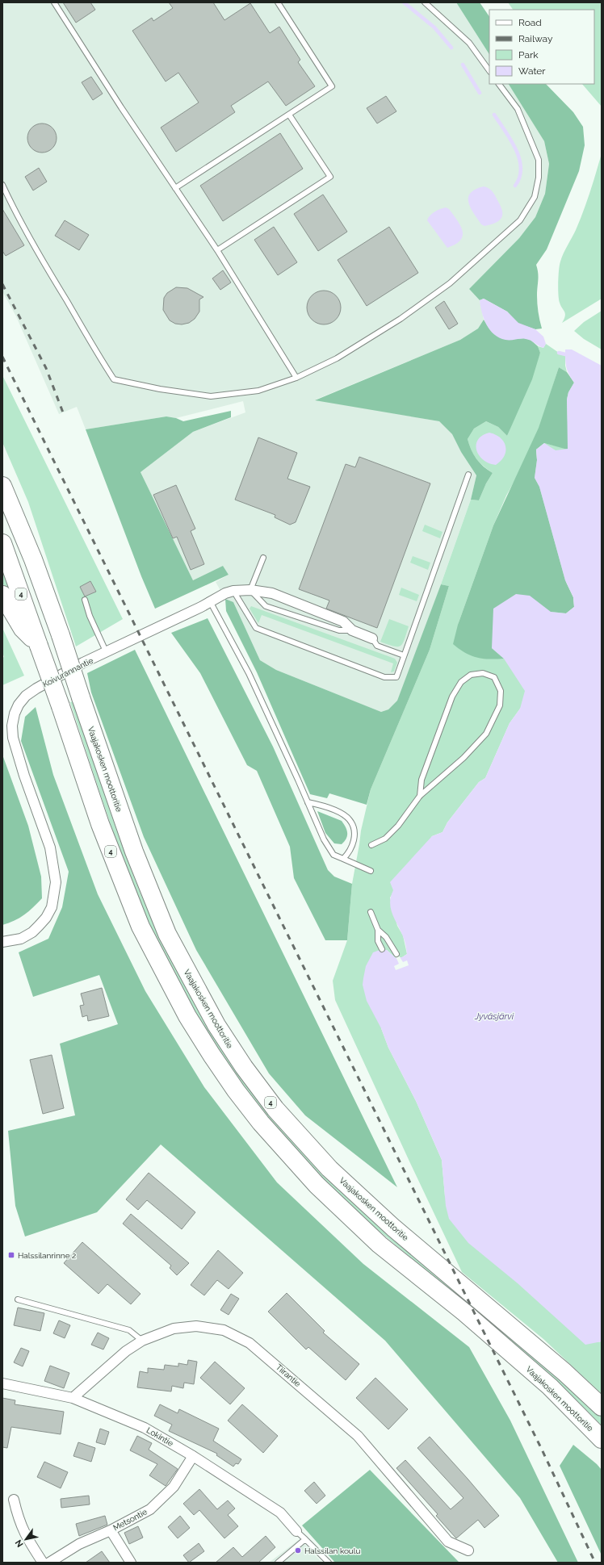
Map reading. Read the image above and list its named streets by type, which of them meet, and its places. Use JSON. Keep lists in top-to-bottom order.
{
  "streets": {
    "highway": ["4", "Vaajakosken moottoritie"],
    "street": [
      "Koivurannantie",
      "Tiirantie",
      "Lokintie",
      "Metsontie"
    ]
  },
  "crossings": [
    ["Tiirantie", "Lokintie"],
    ["Lokintie", "Metsontie"]
  ],
  "water": ["Jyväsjärvi"],
  "places": {
    "transit": ["Halssilanrinne 2"],
    "other": ["Halssilan koulu"]
  },
  "legend": [
    "Road",
    "Railway",
    "Park",
    "Water"
  ],
  "north": "bottom left"
}
